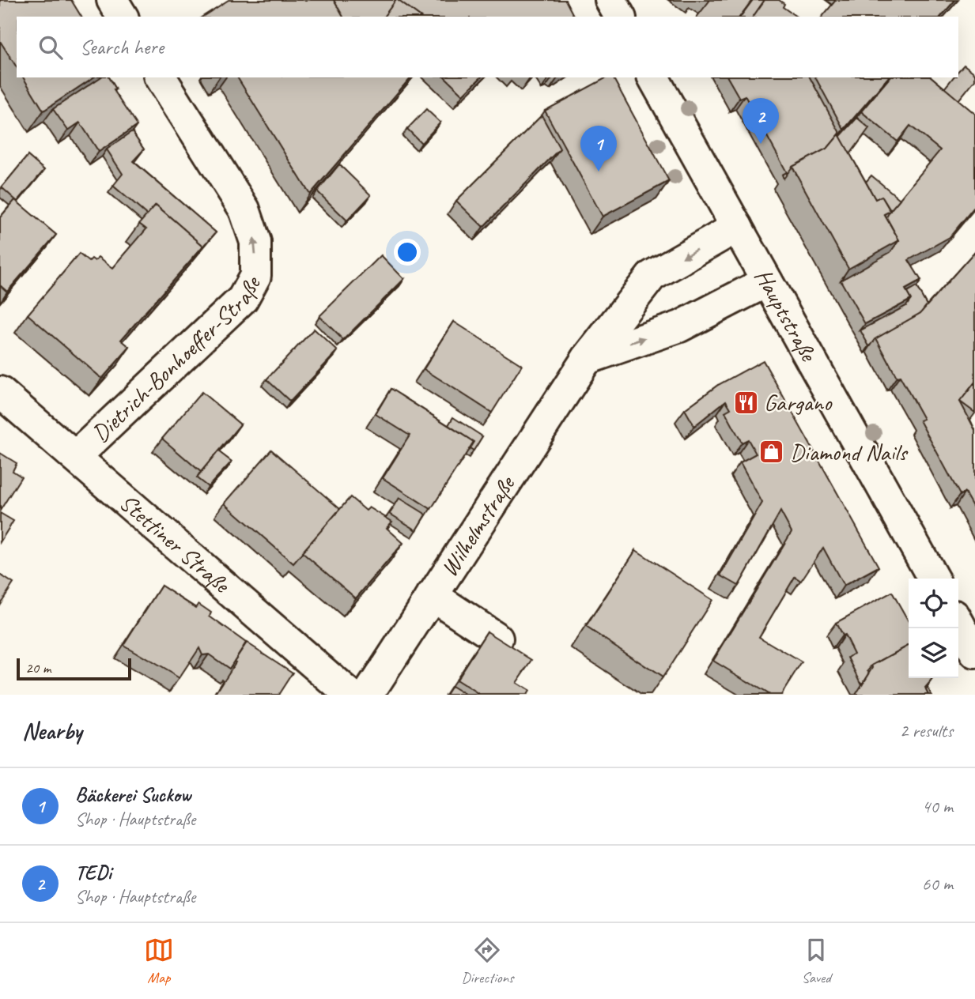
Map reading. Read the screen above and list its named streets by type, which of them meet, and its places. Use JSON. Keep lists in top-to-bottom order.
{
  "streets": {
    "street": [
      "Hauptstraße",
      "Dietrich-Bonhoeffer-Straße",
      "Wilhelmstraße",
      "Stettiner Straße"
    ]
  },
  "crossings": [
    ["Hauptstraße", "Wilhelmstraße"],
    ["Dietrich-Bonhoeffer-Straße", "Stettiner Straße"]
  ],
  "one_way": ["Dietrich-Bonhoeffer-Straße"],
  "places": {
    "restaurant": ["Gargano"],
    "shop": ["Diamond Nails"]
  },
  "scale_bar": "20 m",
  "page": {
    "search": "Search here",
    "pins": ["2", "1"],
    "scale": "20 m",
    "heading": ["Nearby", "2 results"],
    "list": [
      {
        "mark": "1",
        "name": "Bäckerei Suckow",
        "note": "Shop · Hauptstraße",
        "value": "40 m"
      },
      {
        "mark": "2",
        "name": "TEDi",
        "note": "Shop · Hauptstraße",
        "value": "60 m"
      }
    ],
    "nav": ["Map", "Directions", "Saved"]
  }
}
